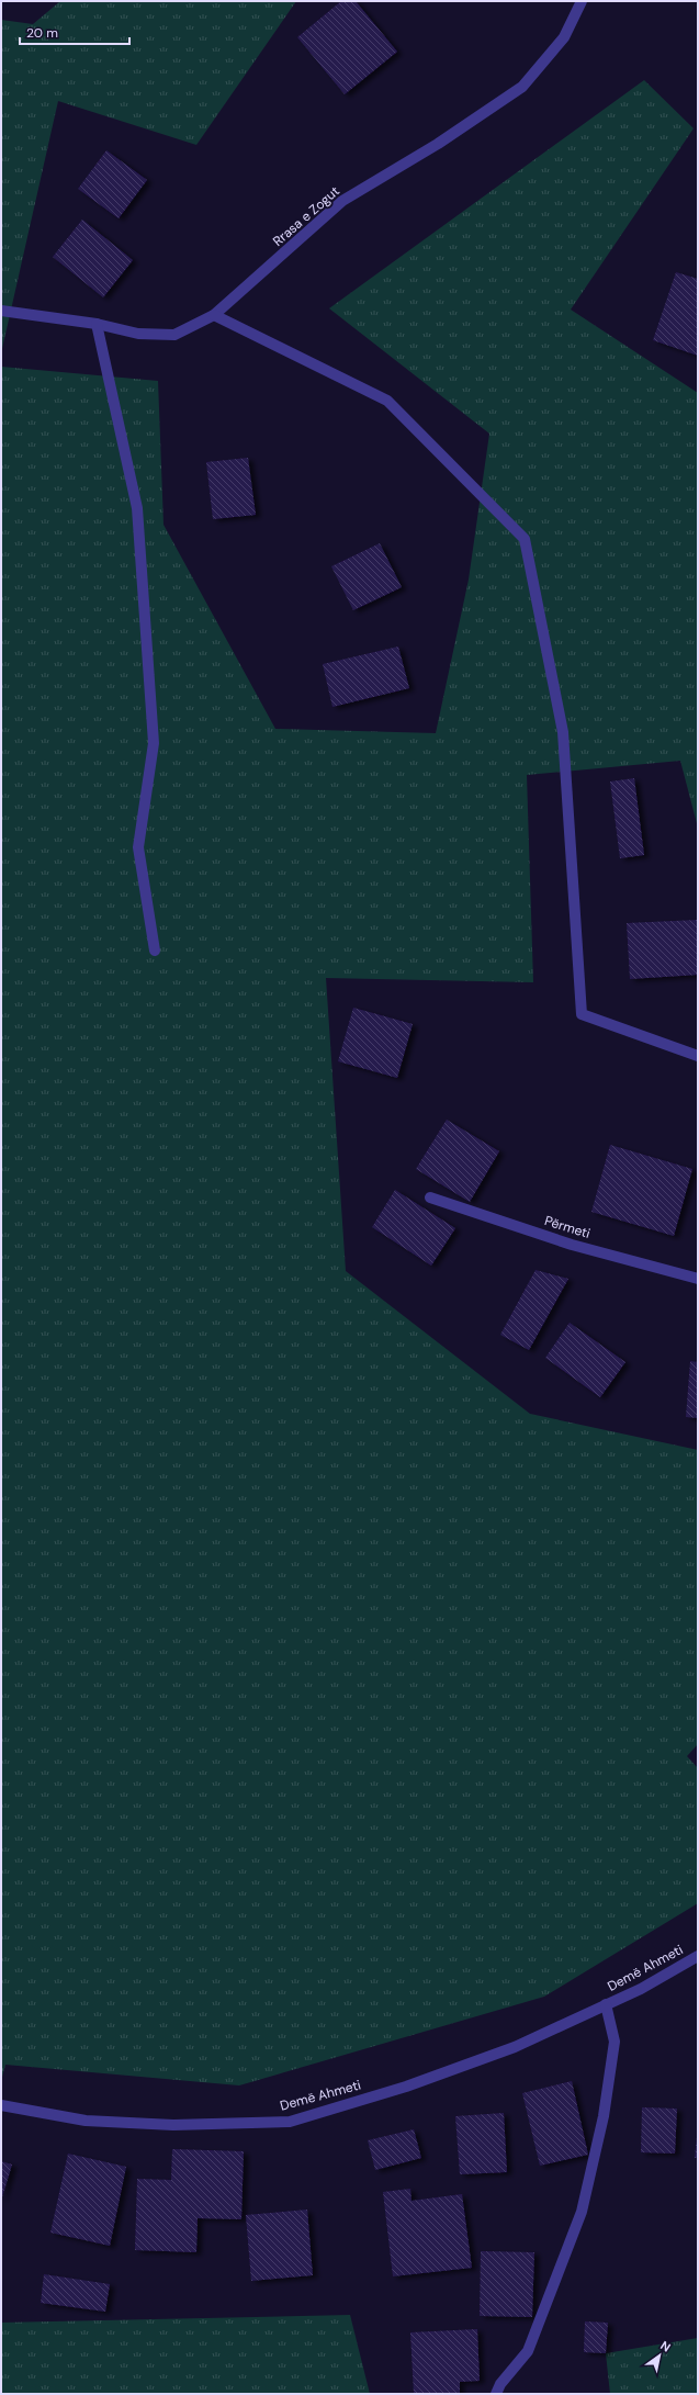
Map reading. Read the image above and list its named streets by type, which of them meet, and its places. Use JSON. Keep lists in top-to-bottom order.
{
  "streets": {
    "street": ["Rrasa e Zogut", "Përmeti", "Demë Ahmeti"]
  },
  "scale_bar": "20 m",
  "north": "top right"
}
